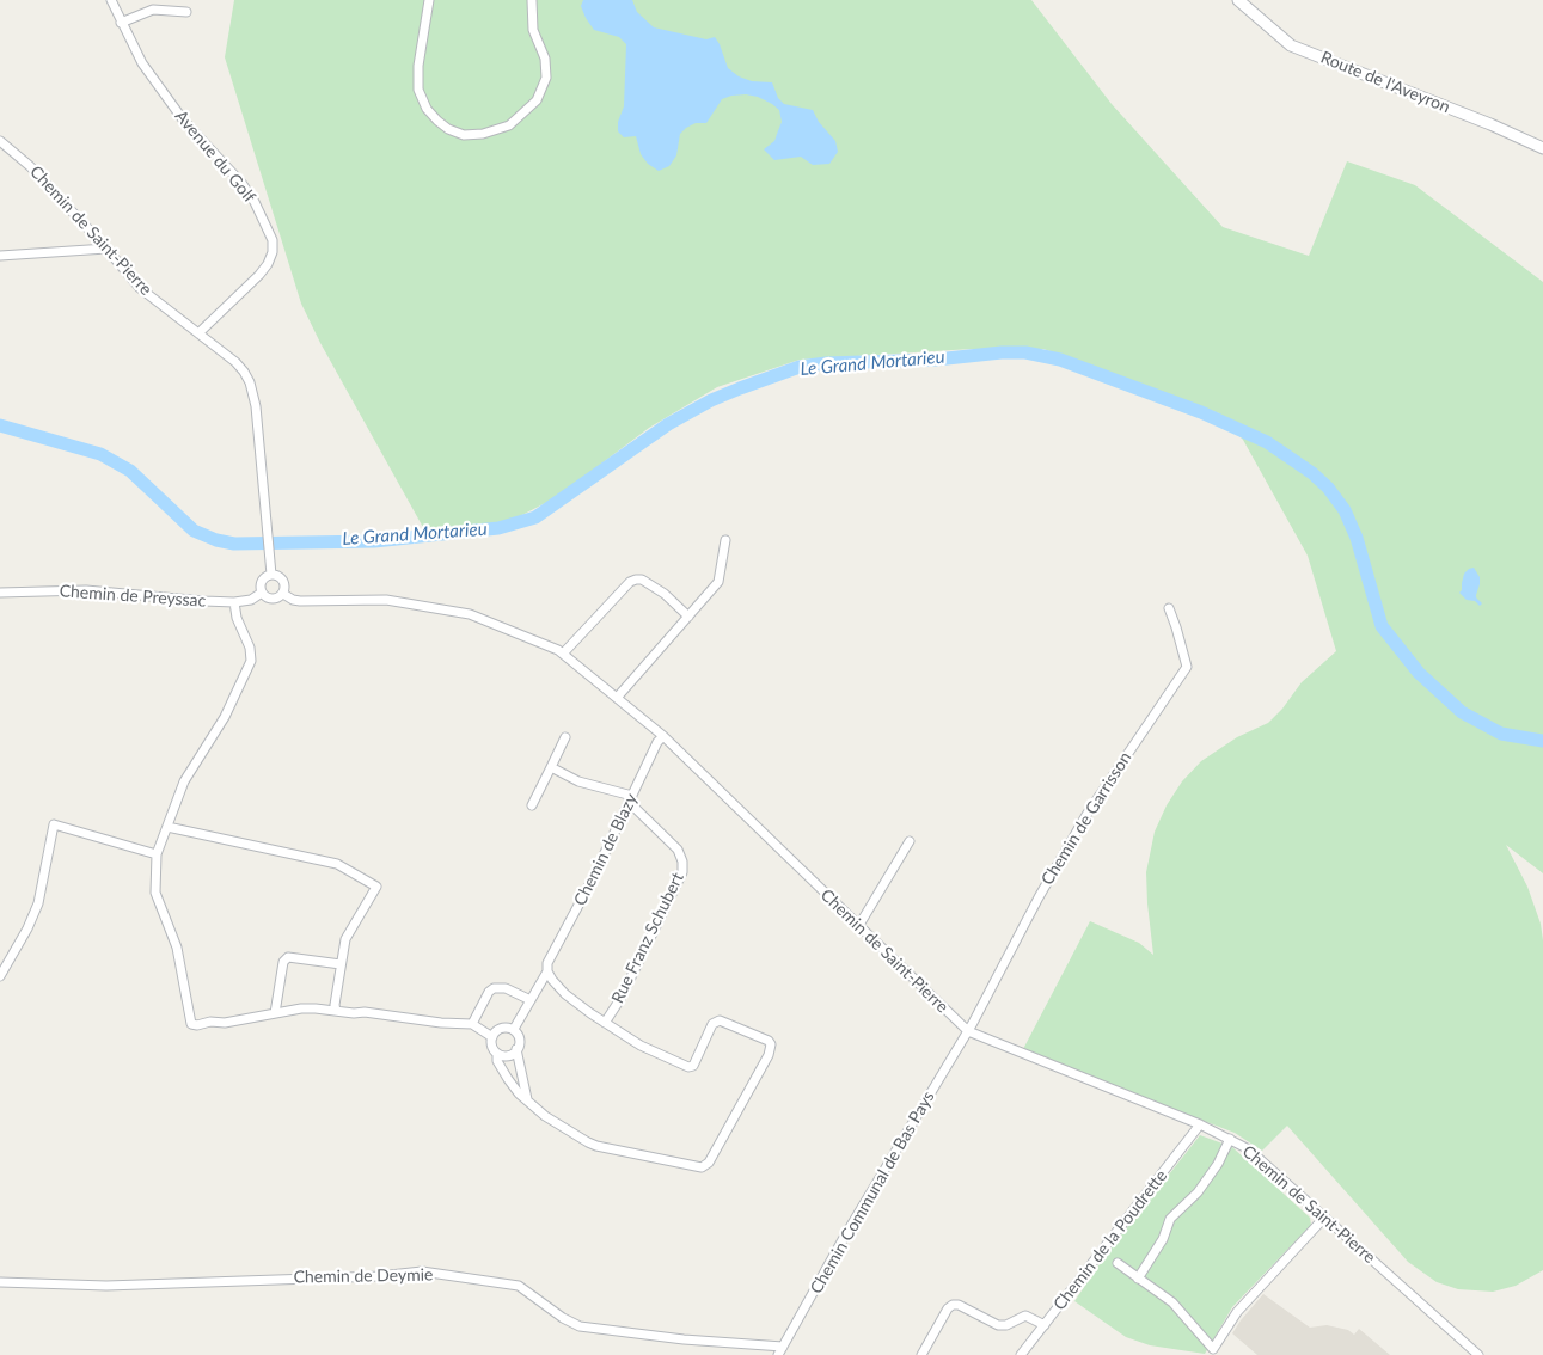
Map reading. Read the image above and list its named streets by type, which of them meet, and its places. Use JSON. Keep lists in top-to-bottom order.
{
  "streets": {
    "street": [
      "Route de l'Aveyron",
      "Avenue du Golf",
      "Chemin de Saint-Pierre",
      "Chemin de Preyssac",
      "Chemin de Garrisson",
      "Chemin de Blazy",
      "Rue Franz Schubert",
      "Chemin Communal de Bas Pays",
      "Chemin de la Poudrette",
      "Chemin de Deymie"
    ]
  },
  "crossings": [
    ["Avenue du Golf", "Chemin de Saint-Pierre"],
    ["Chemin de Saint-Pierre", "Chemin de Preyssac"],
    ["Chemin de Saint-Pierre", "Chemin de Garrisson"],
    ["Chemin de Saint-Pierre", "Chemin de Blazy"],
    ["Chemin de Saint-Pierre", "Chemin Communal de Bas Pays"],
    ["Chemin de Saint-Pierre", "Chemin de la Poudrette"],
    ["Chemin de Garrisson", "Chemin Communal de Bas Pays"],
    ["Chemin de Blazy", "Rue Franz Schubert"],
    ["Chemin Communal de Bas Pays", "Chemin de Deymie"]
  ],
  "water": ["Le Grand Mortarieu"]
}
